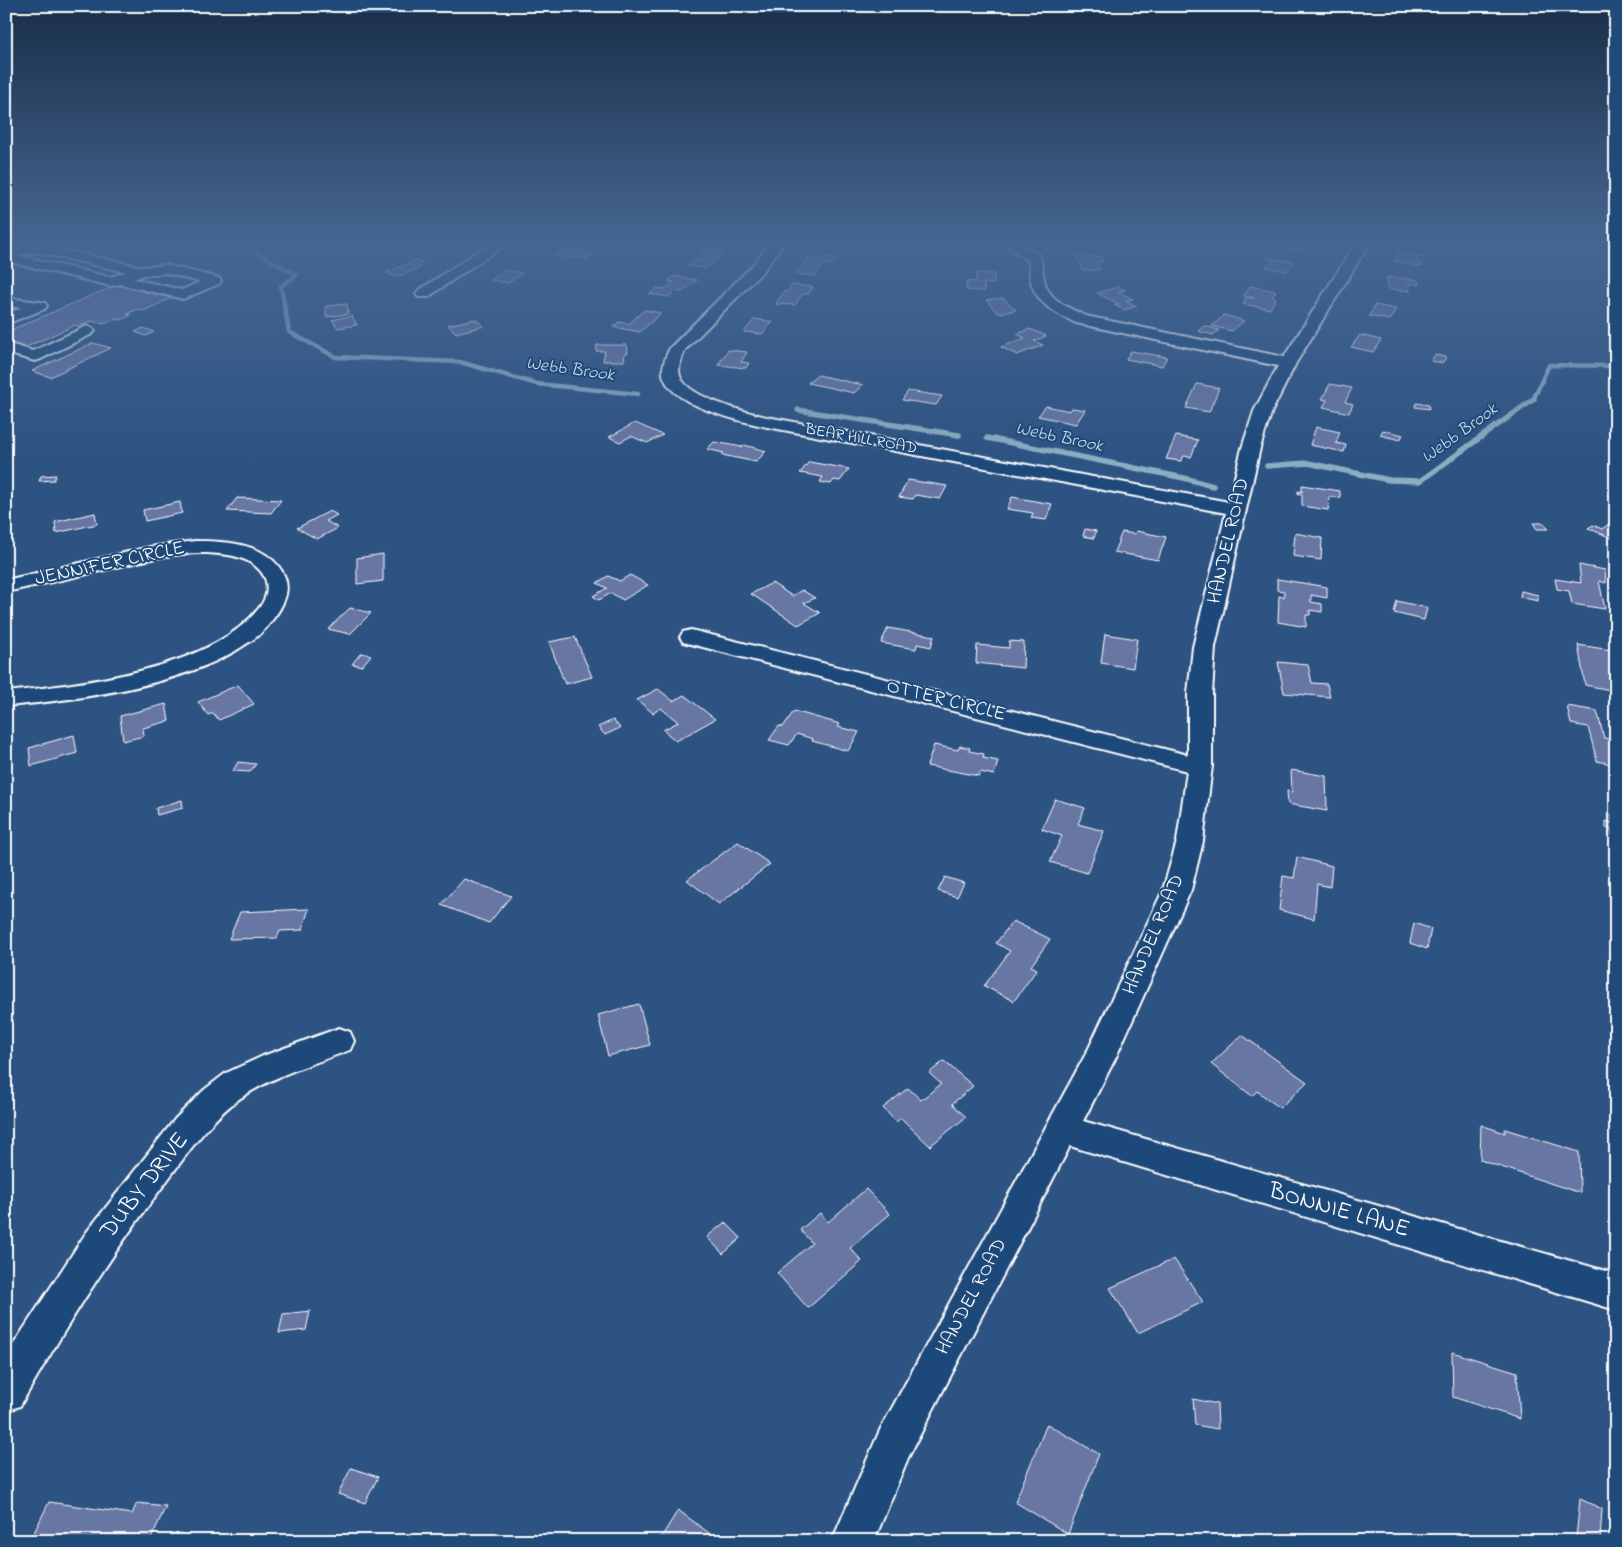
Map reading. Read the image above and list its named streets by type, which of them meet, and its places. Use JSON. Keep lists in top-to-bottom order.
{
  "streets": {
    "street": [
      "BEAR HILL ROAD",
      "HANDEL ROAD",
      "JENNIFER CIRCLE",
      "OTTER CIRCLE",
      "DUBY DRIVE",
      "BONNIE LANE"
    ]
  },
  "crossings": [
    ["BEAR HILL ROAD", "HANDEL ROAD"],
    ["HANDEL ROAD", "OTTER CIRCLE"],
    ["HANDEL ROAD", "BONNIE LANE"]
  ],
  "water": ["Webb Brook"]
}
